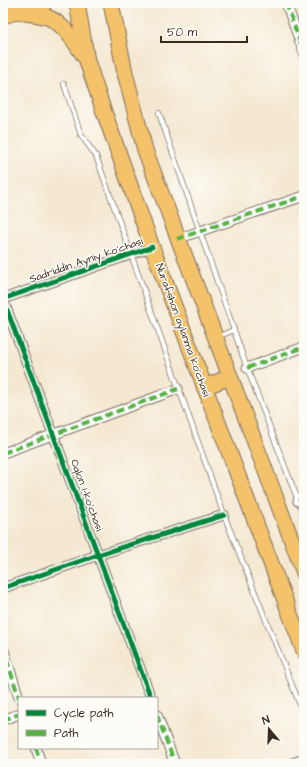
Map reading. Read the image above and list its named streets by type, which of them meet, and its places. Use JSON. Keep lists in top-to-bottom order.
{
  "streets": {
    "main road": ["Nurafshon aylanma ko'chasi"],
    "street": ["Sadriddin Ayniy ko'chasi", "Oqlon 1-ko'chasi"]
  },
  "crossings": [
    ["Sadriddin Ayniy ko'chasi", "Nurafshon aylanma ko'chasi"],
    ["Sadriddin Ayniy ko'chasi", "Oqlon 1-ko'chasi"]
  ],
  "legend": ["Cycle path", "Path"],
  "scale_bar": "50 m",
  "north": "top"
}
